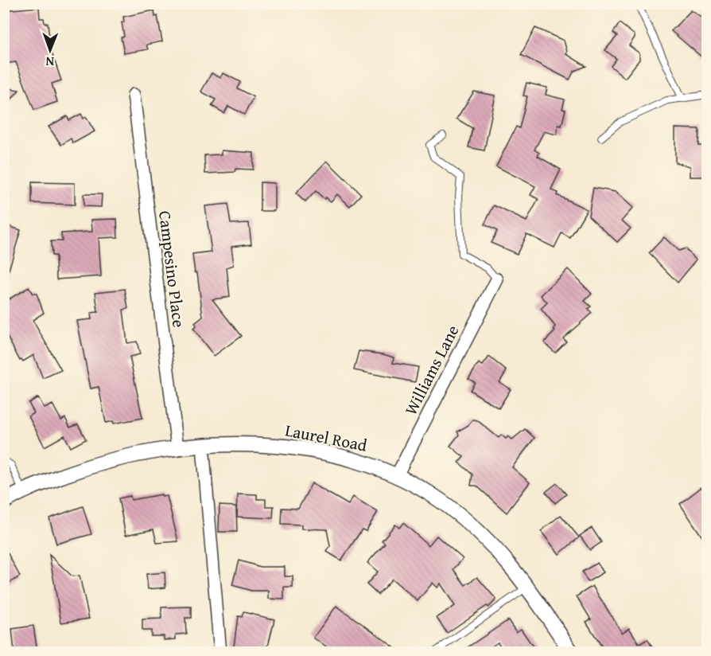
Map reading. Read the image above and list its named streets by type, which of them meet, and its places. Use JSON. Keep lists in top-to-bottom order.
{
  "streets": {
    "street": ["Campesino Place", "Williams Lane", "Laurel Road"]
  },
  "crossings": [
    ["Campesino Place", "Laurel Road"],
    ["Williams Lane", "Laurel Road"]
  ],
  "north": "bottom"
}
